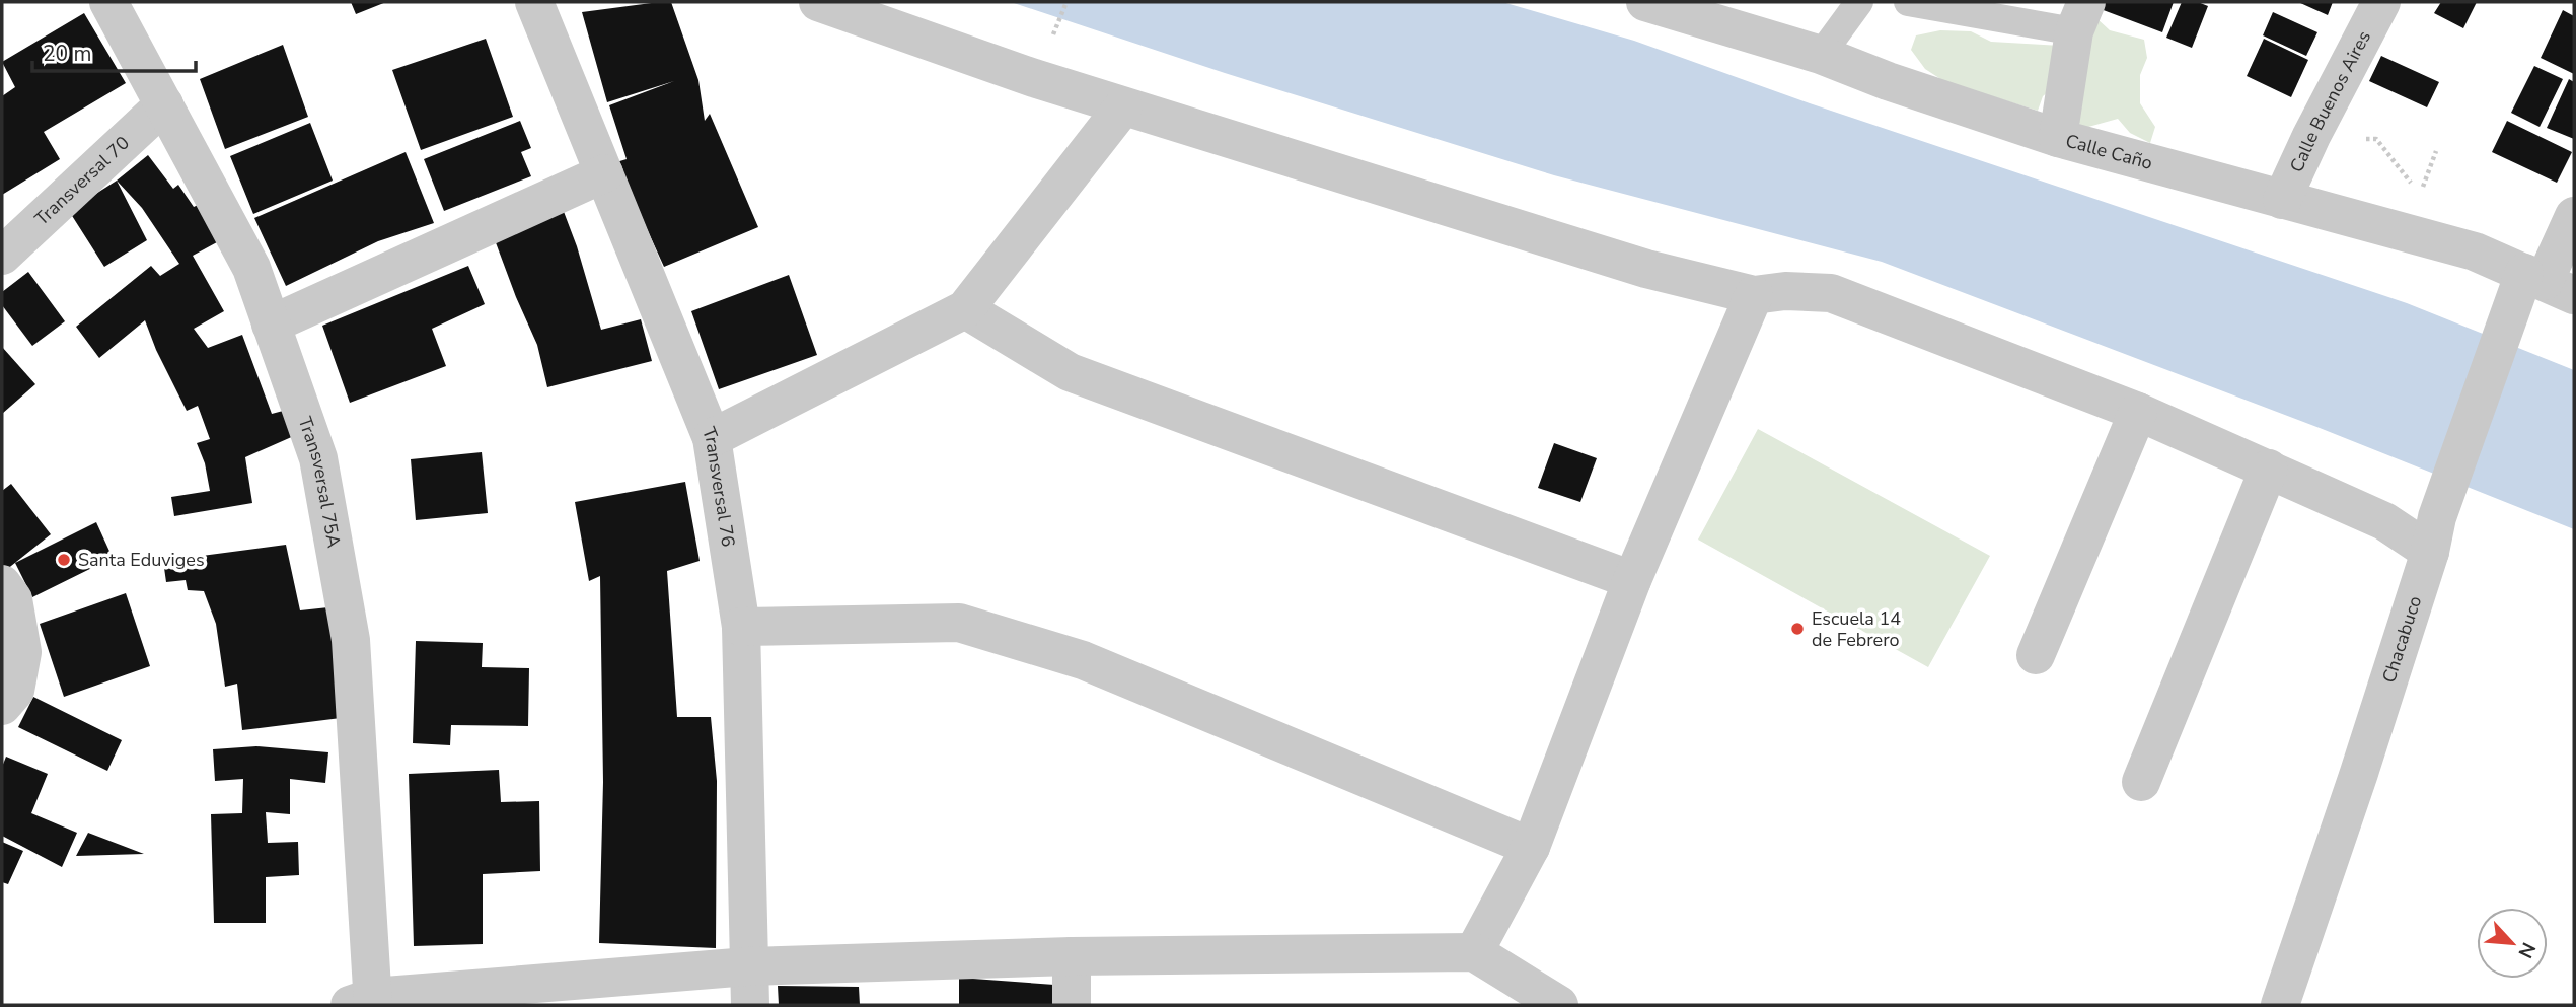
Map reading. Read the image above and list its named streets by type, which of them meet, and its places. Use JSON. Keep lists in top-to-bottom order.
{
  "streets": {
    "street": [
      "Calle Buenos Aires",
      "Calle Caño",
      "Transversal 70",
      "Transversal 75A",
      "Transversal 76",
      "Chacabuco"
    ]
  },
  "crossings": [
    ["Calle Buenos Aires", "Calle Caño"],
    ["Calle Caño", "Chacabuco"],
    ["Transversal 70", "Transversal 75A"]
  ],
  "places": ["Santa Eduviges", "Escuela 14 de Febrero"],
  "scale_bar": "20 m",
  "north": "bottom right"
}
